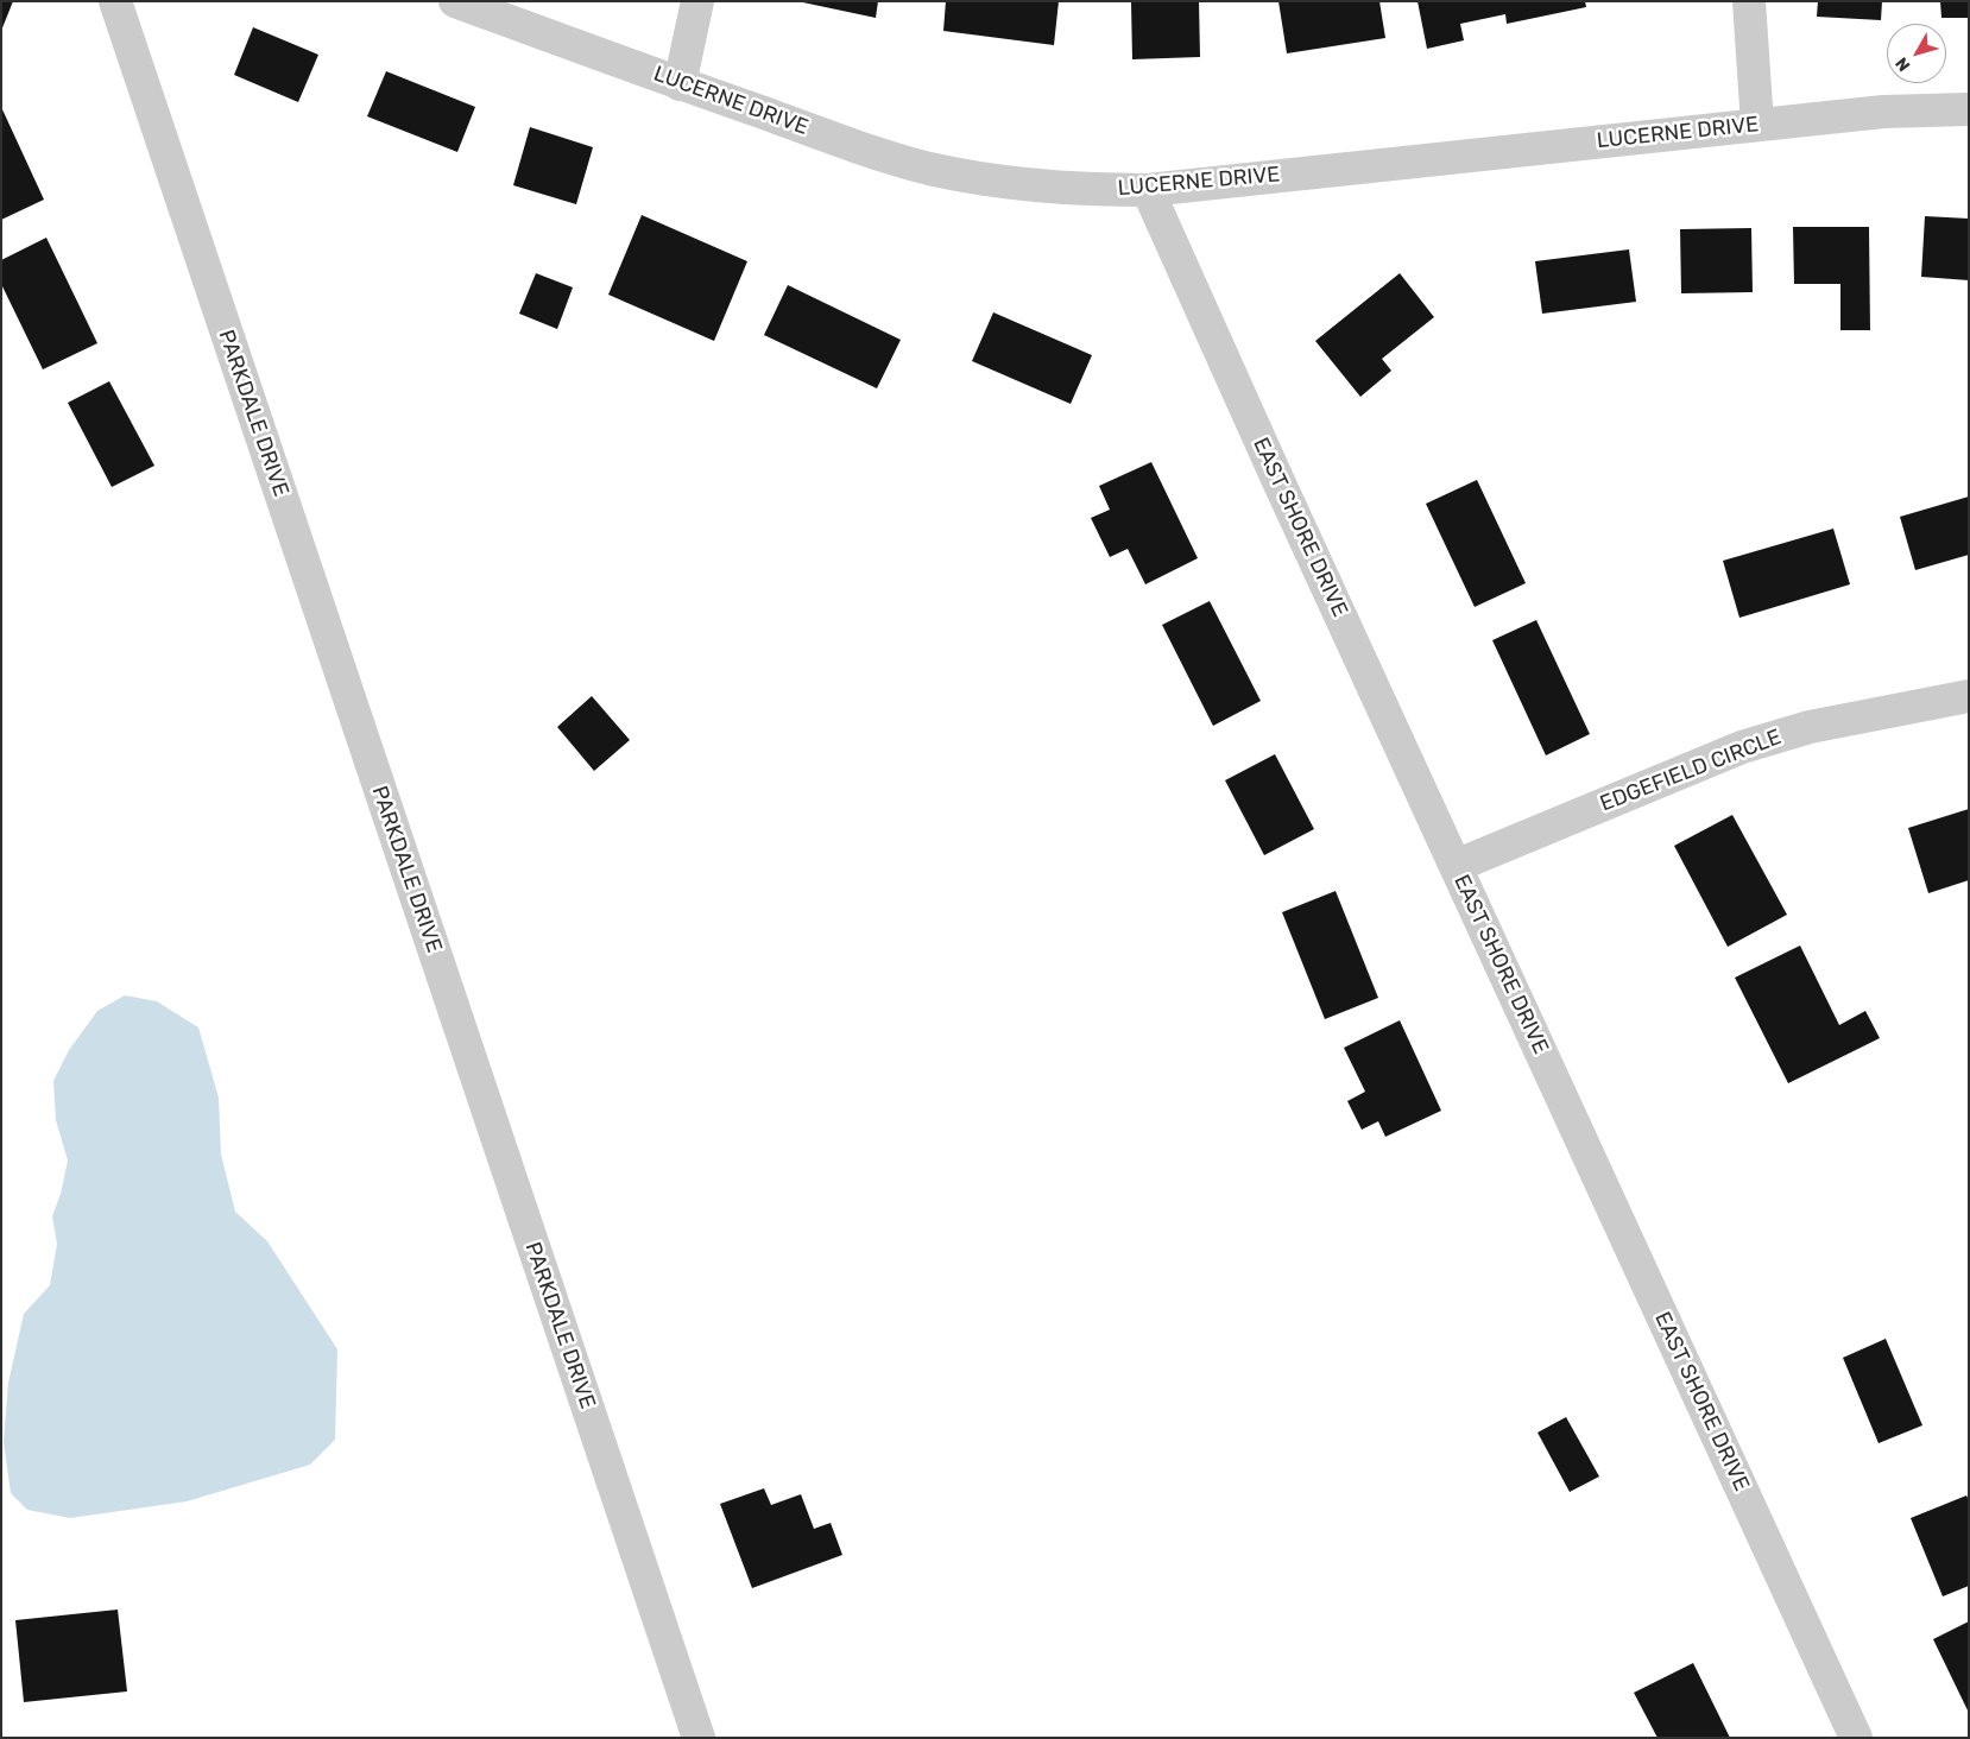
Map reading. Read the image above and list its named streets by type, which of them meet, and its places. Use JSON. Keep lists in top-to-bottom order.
{
  "streets": {
    "street": [
      "LUCERNE DRIVE",
      "PARKDALE DRIVE",
      "EAST SHORE DRIVE",
      "EDGEFIELD CIRCLE"
    ]
  },
  "crossings": [
    ["LUCERNE DRIVE", "EAST SHORE DRIVE"],
    ["EAST SHORE DRIVE", "EDGEFIELD CIRCLE"]
  ],
  "north": "bottom left"
}
